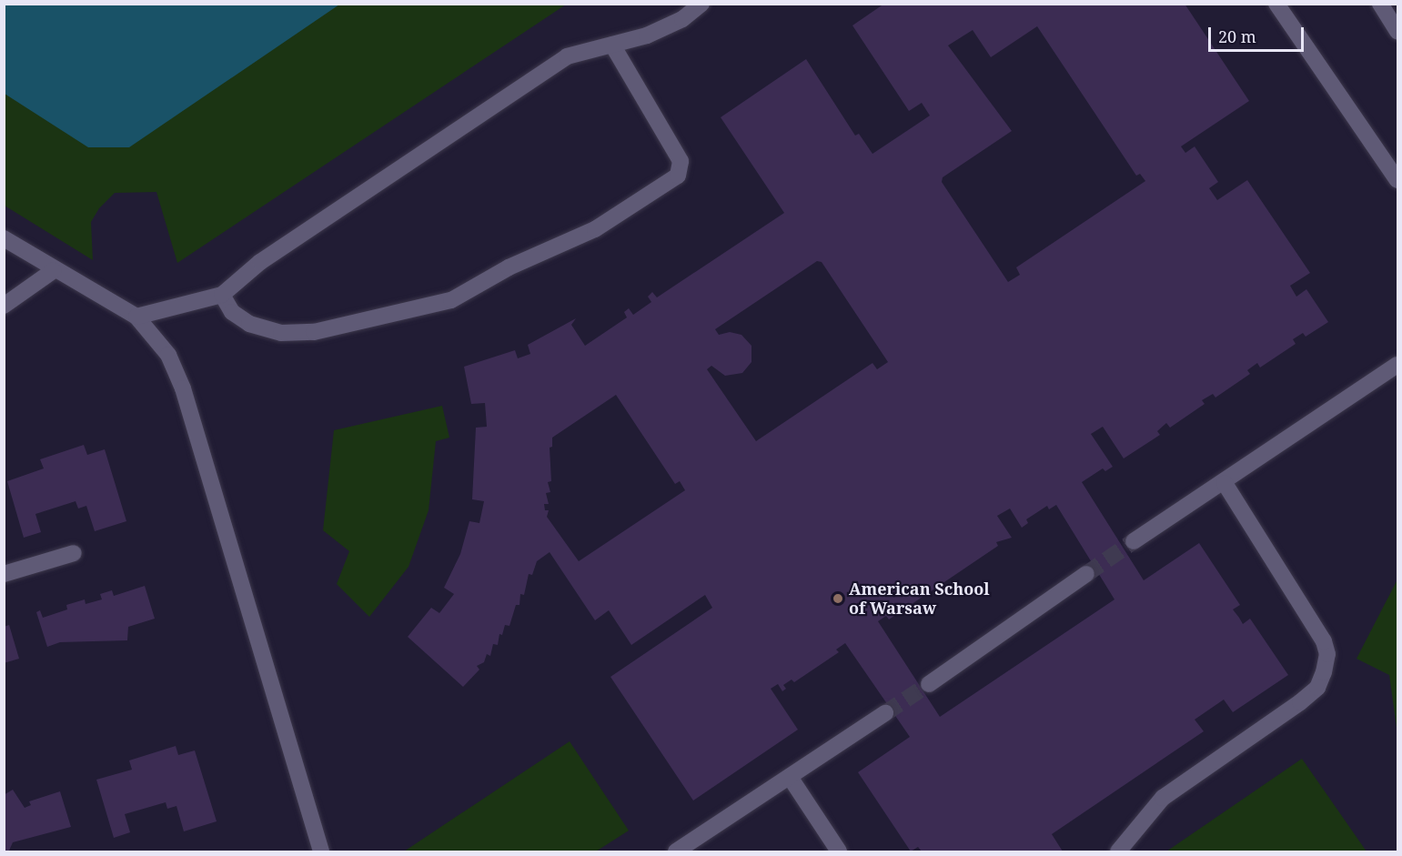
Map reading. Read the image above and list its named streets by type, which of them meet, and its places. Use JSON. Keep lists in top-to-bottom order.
{
  "places": ["American School of Warsaw"],
  "scale_bar": "20 m"
}
